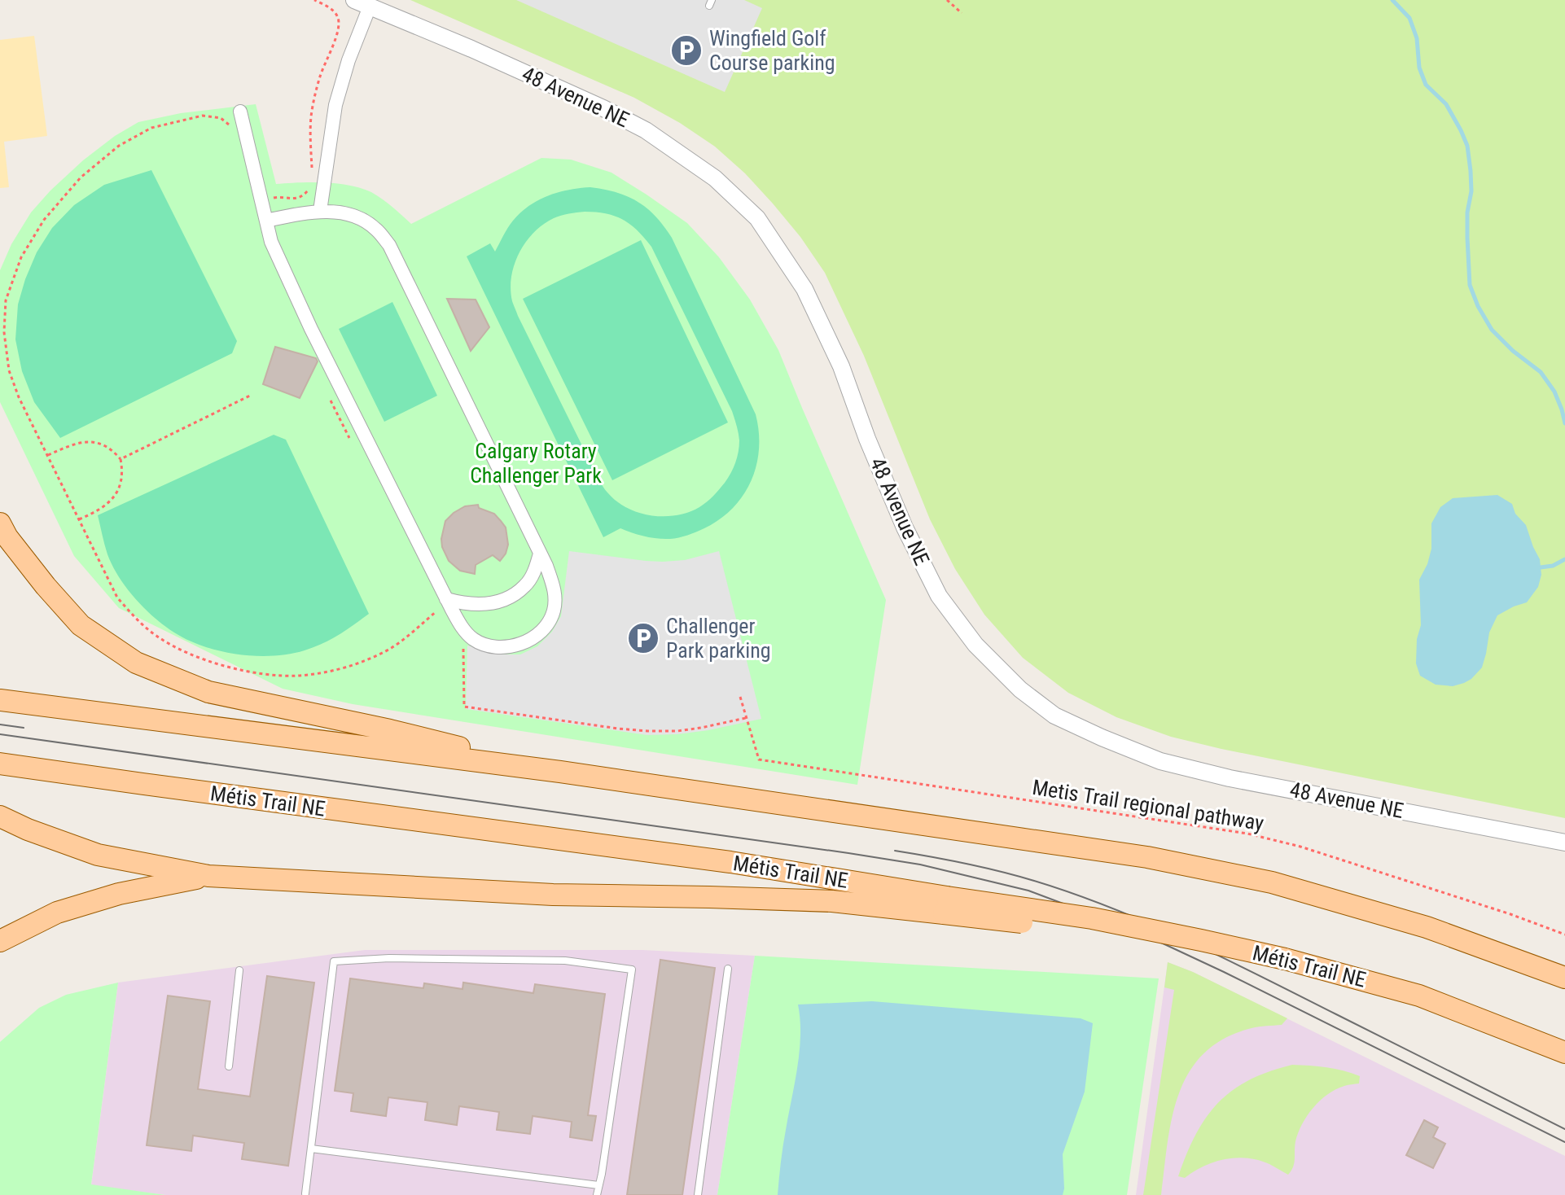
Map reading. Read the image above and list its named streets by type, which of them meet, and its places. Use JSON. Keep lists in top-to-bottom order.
{
  "streets": {
    "main road": ["Métis Trail NE"],
    "street": ["48 Avenue NE"],
    "path": ["Metis Trail regional pathway"]
  },
  "parks": ["Calgary Rotary Challenger Park"],
  "places": {
    "parking": ["Wingfield Golf Course parking", "Challenger Park parking"]
  }
}
